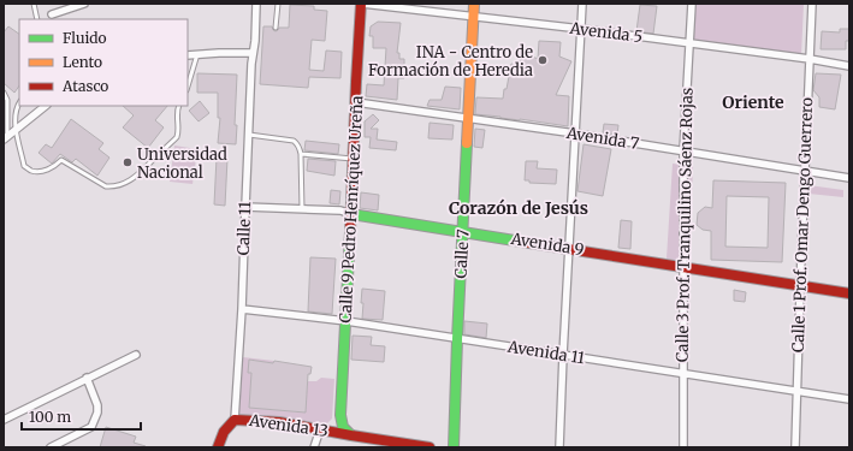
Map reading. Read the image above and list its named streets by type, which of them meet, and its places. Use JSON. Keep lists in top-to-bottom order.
{
  "streets": {
    "main road": [
      "Calle 9 Pedro Henríquez Ureña",
      "Avenida 9",
      "Calle 7",
      "Avenida 13"
    ],
    "street": [
      "Avenida 5",
      "Avenida 7",
      "Calle 3 Prof. Tranquilino Sáenz Rojas",
      "Calle 1 Prof. Omar Dengo Guerrero",
      "Calle 11",
      "Avenida 11"
    ]
  },
  "crossings": [
    ["Avenida 5", "Calle 9 Pedro Henríquez Ureña"],
    ["Avenida 5", "Calle 3 Prof. Tranquilino Sáenz Rojas"],
    ["Avenida 5", "Calle 1 Prof. Omar Dengo Guerrero"],
    ["Avenida 5", "Calle 7"],
    ["Avenida 7", "Calle 9 Pedro Henríquez Ureña"],
    ["Avenida 7", "Calle 3 Prof. Tranquilino Sáenz Rojas"],
    ["Avenida 7", "Calle 1 Prof. Omar Dengo Guerrero"],
    ["Avenida 7", "Calle 7"],
    ["Calle 9 Pedro Henríquez Ureña", "Avenida 9"],
    ["Calle 9 Pedro Henríquez Ureña", "Avenida 11"],
    ["Calle 3 Prof. Tranquilino Sáenz Rojas", "Avenida 9"],
    ["Calle 3 Prof. Tranquilino Sáenz Rojas", "Avenida 11"],
    ["Calle 1 Prof. Omar Dengo Guerrero", "Avenida 9"],
    ["Calle 1 Prof. Omar Dengo Guerrero", "Avenida 11"],
    ["Calle 11", "Avenida 9"],
    ["Calle 11", "Avenida 11"],
    ["Calle 11", "Avenida 13"],
    ["Avenida 9", "Calle 7"],
    ["Calle 7", "Avenida 11"]
  ],
  "districts": ["Oriente", "Corazón de Jesús"],
  "places": ["INA - Centro de Formación de Heredia", "Universidad Nacional"],
  "legend": ["Fluido", "Lento", "Atasco"],
  "scale_bar": "100 m"
}
